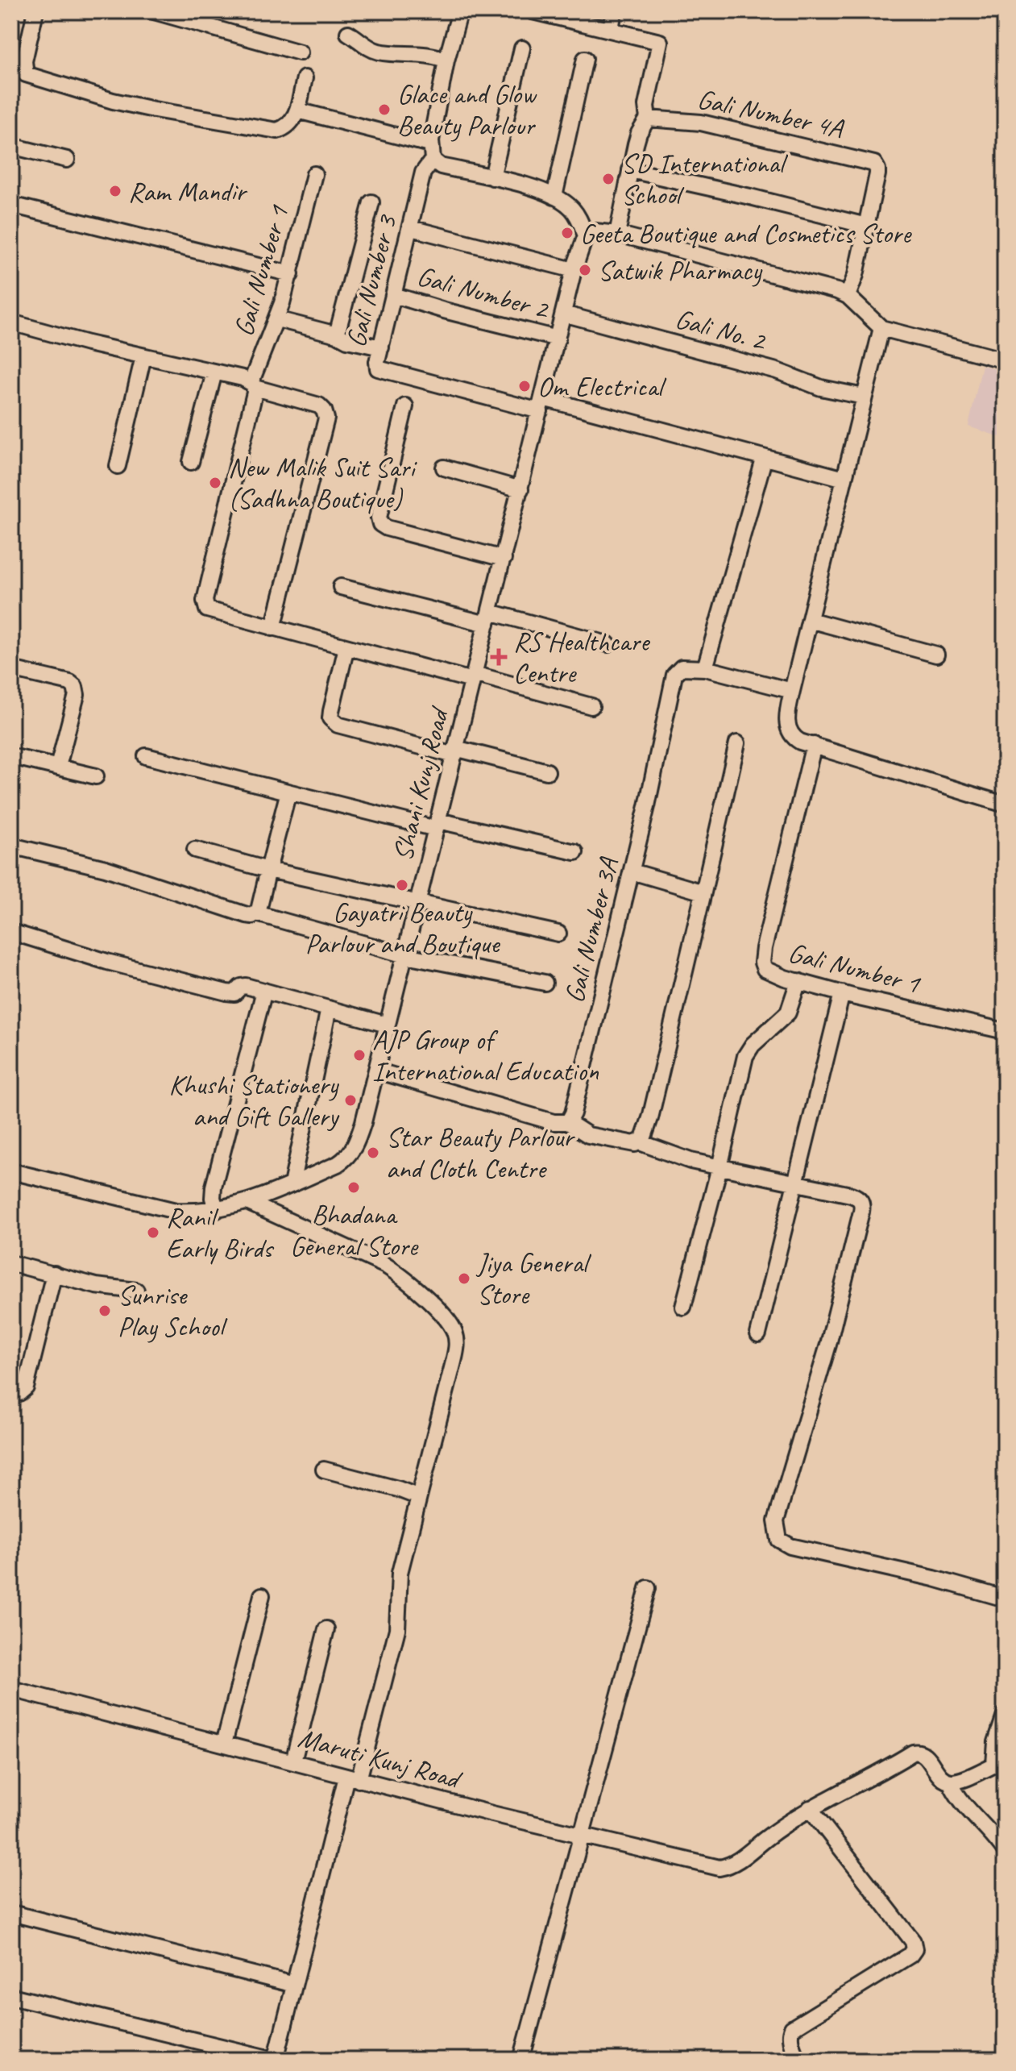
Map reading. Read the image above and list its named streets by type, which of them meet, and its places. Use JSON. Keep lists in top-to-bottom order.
{
  "streets": {
    "street": [
      "Gali Number 4A",
      "Gali Number 1",
      "Gali Number 3",
      "Gali Number 2",
      "Gali No. 2",
      "Shani Kunj Road",
      "Gali Number 3A",
      "Maruti Kunj Road"
    ]
  },
  "crossings": [
    ["Gali Number 3", "Gali Number 2"],
    ["Gali Number 3", "Shani Kunj Road"],
    ["Gali Number 2", "Shani Kunj Road"],
    ["Gali No. 2", "Shani Kunj Road"]
  ],
  "places": {
    "other": [
      "Glace and Glow Beauty Parlour",
      "SD International School",
      "Ram Mandir",
      "Geeta Boutique and Cosmetics Store",
      "Satwik Pharmacy",
      "Om Electrical",
      "New Malik Suit Sari (Sadhna Boutique)",
      "Gayatri Beauty Parlour and Boutique",
      "AJP Group of International Education",
      "Khushi Stationery and Gift Gallery",
      "Star Beauty Parlour and Cloth Centre",
      "Bhadana General Store",
      "Ranil Early Birds",
      "Jiya General Store",
      "Sunrise Play School"
    ],
    "health": ["RS Healthcare Centre"]
  }
}
